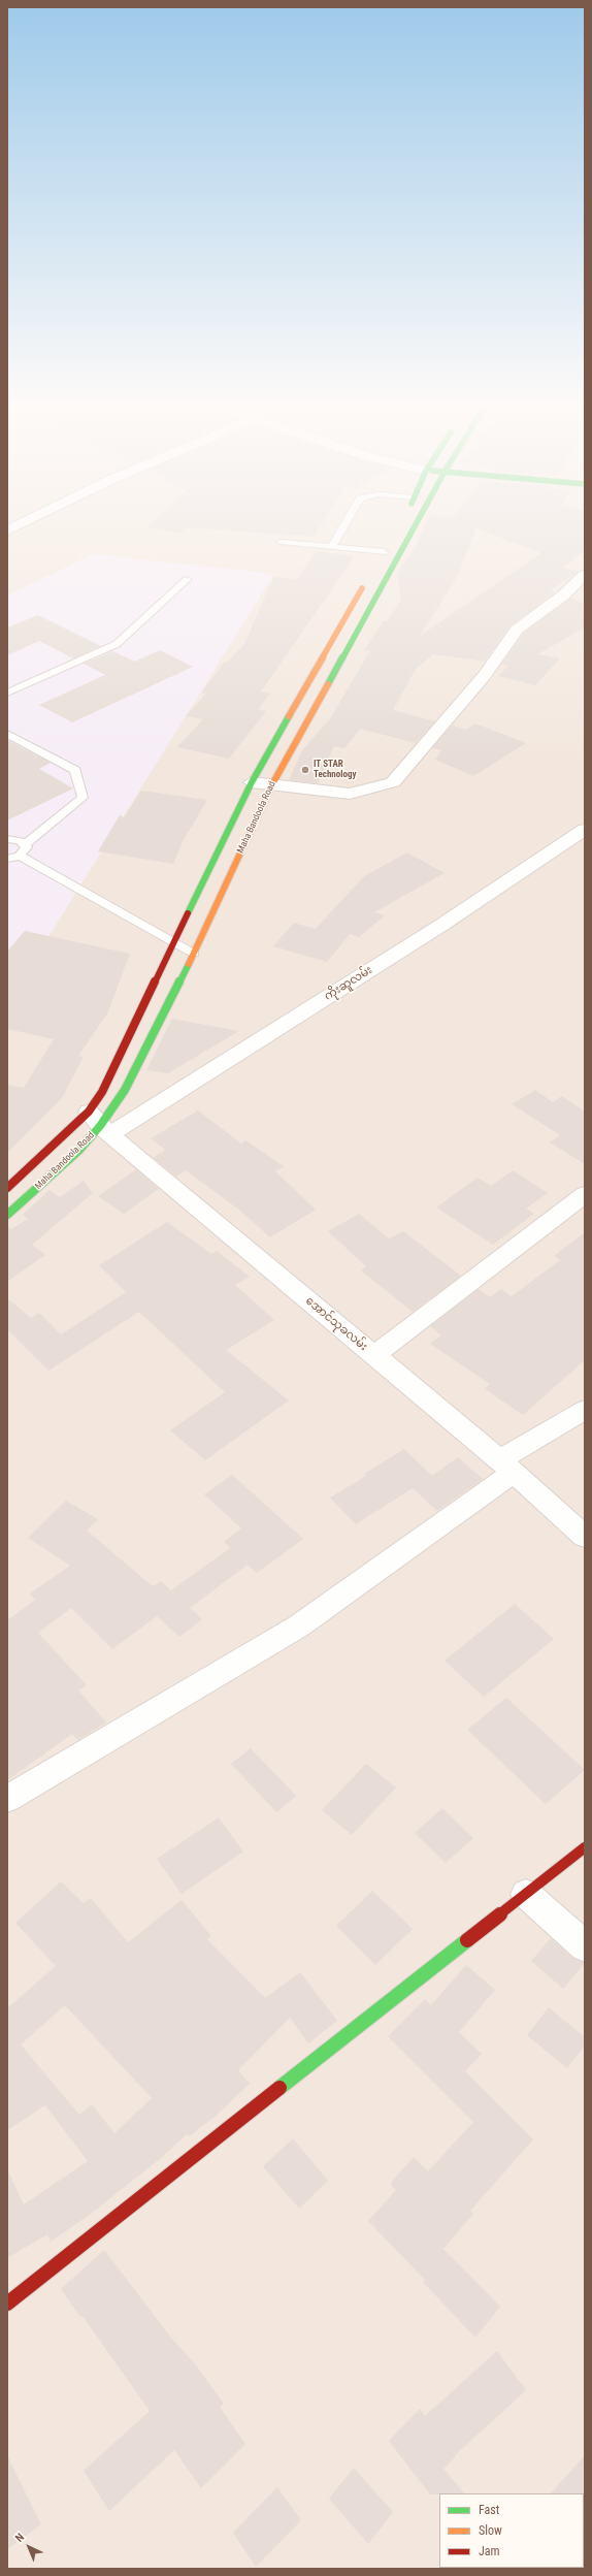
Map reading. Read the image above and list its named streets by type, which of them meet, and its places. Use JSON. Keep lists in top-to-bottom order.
{
  "streets": {
    "main road": ["Maha Bandoola Road"],
    "street": ["ကိုးဆူလမ်း", "အောင်သုခလမ်း"]
  },
  "crossings": [
    ["Maha Bandoola Road", "ကိုးဆူလမ်း"],
    ["Maha Bandoola Road", "အောင်သုခလမ်း"],
    ["ကိုးဆူလမ်း", "အောင်သုခလမ်း"]
  ],
  "places": ["IT STAR Technology"],
  "legend": ["Fast", "Slow", "Jam"],
  "north": "top left"
}
